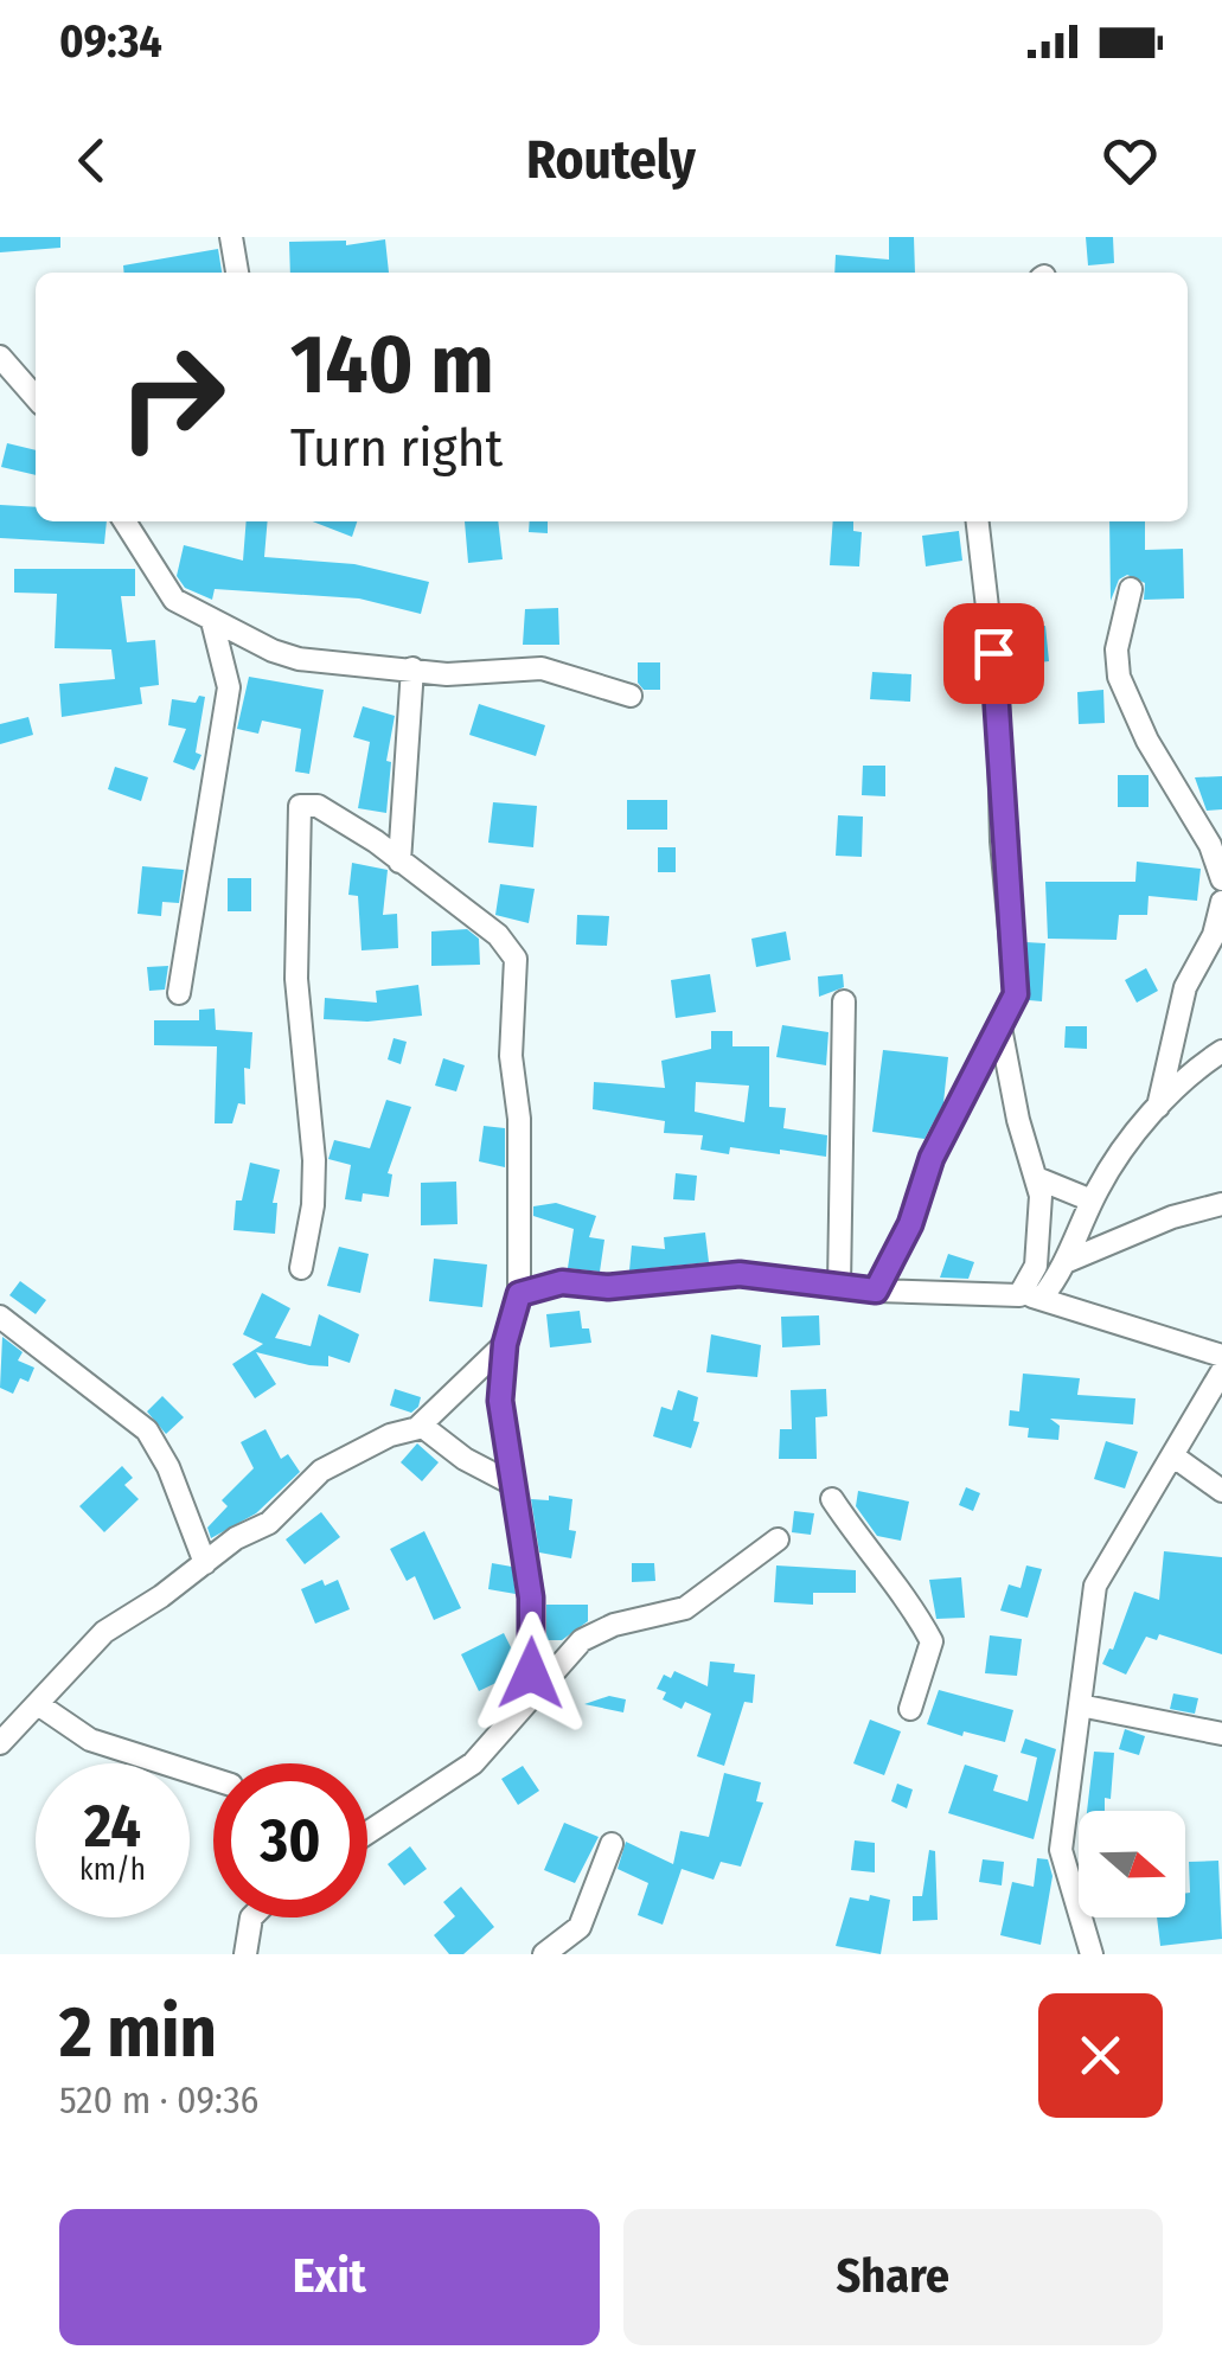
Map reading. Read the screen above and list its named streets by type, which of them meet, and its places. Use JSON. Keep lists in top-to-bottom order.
{
  "north": "right",
  "page": {
    "status": "09:34",
    "header": "Routely",
    "turn": ["140 m", "Turn right"],
    "speed": "24 km/h",
    "limit": "30",
    "heading": ["2 min", "520 m · 09:36"],
    "buttons": ["Exit", "Share"]
  }
}
